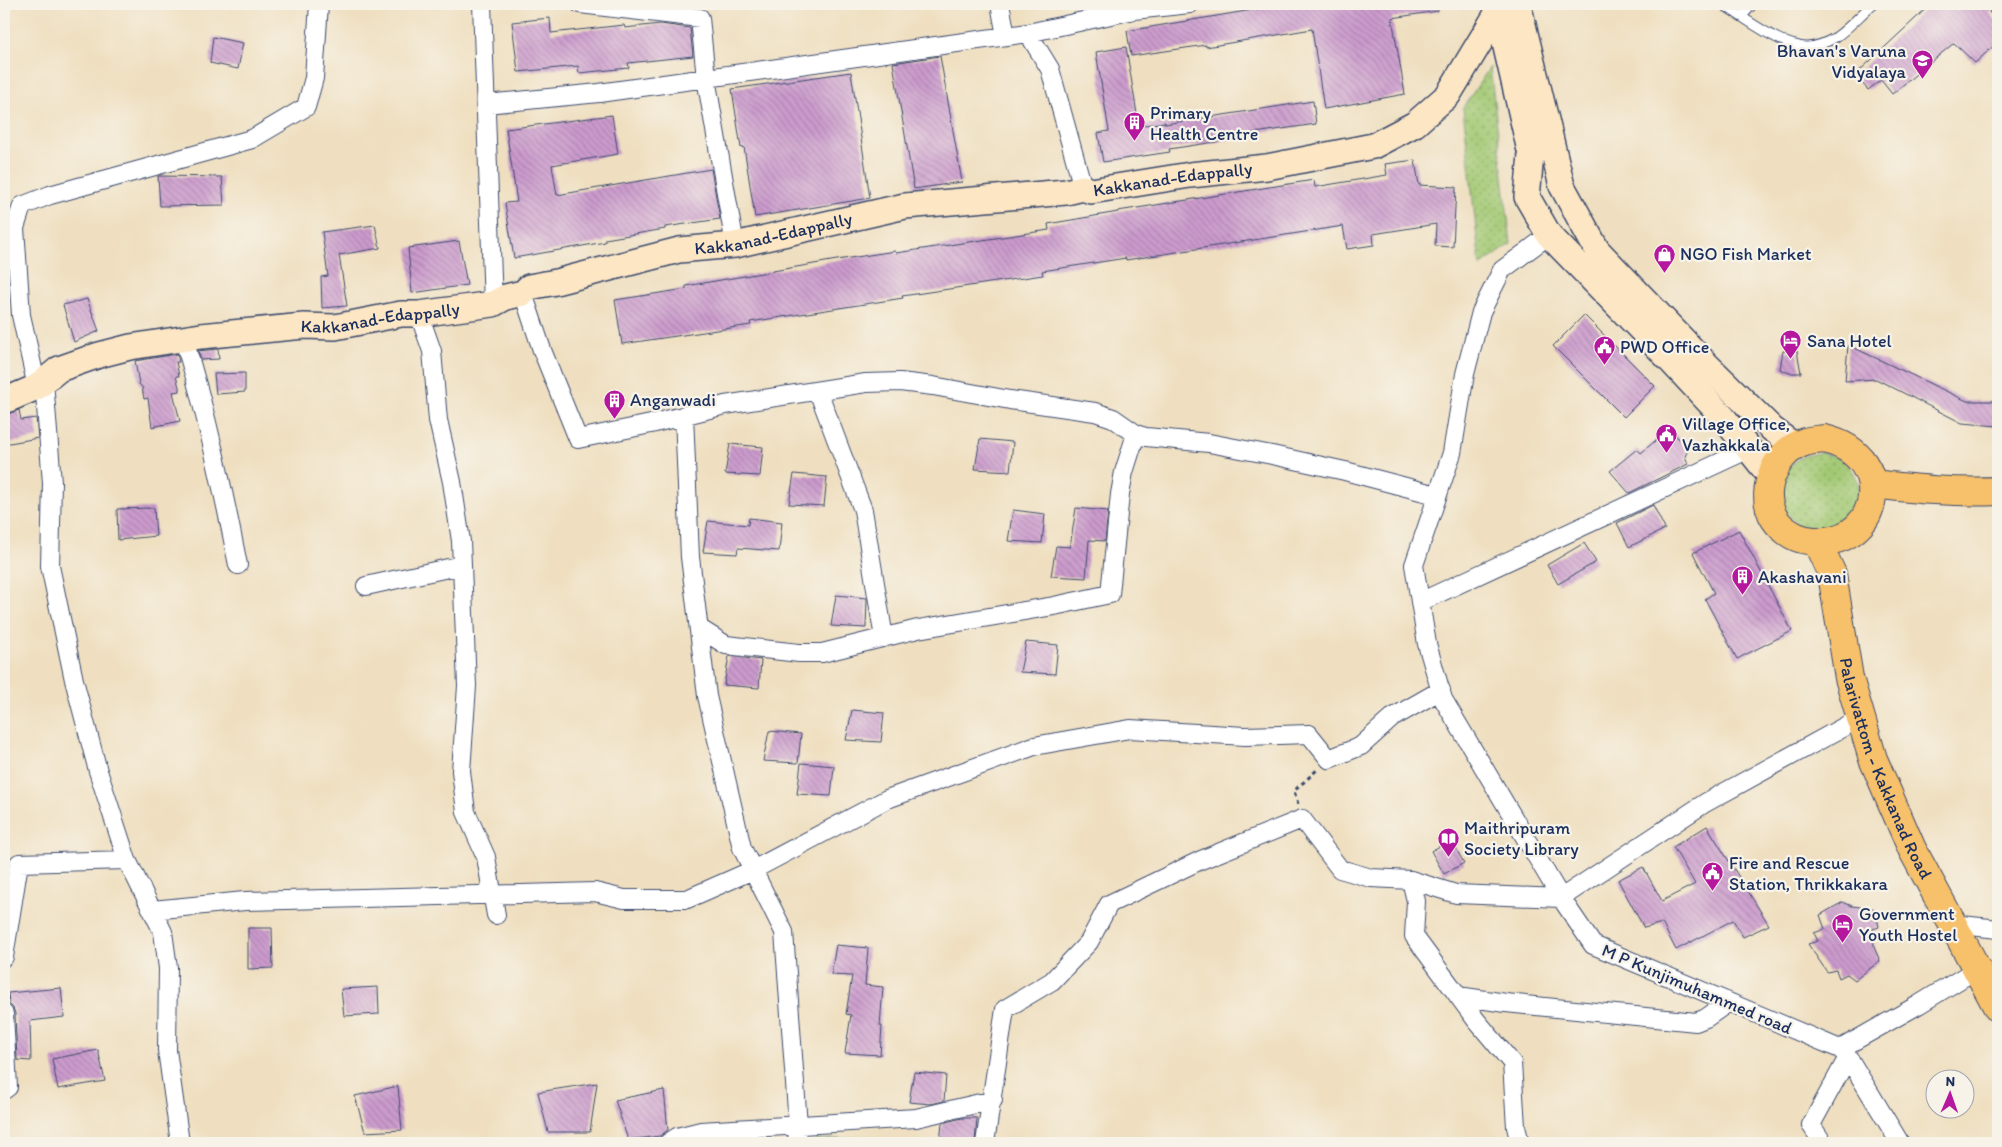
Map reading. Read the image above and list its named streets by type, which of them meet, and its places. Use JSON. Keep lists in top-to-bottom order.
{
  "streets": {
    "main road": ["Palarivattom - Kakkanad Road"],
    "street": ["Kakkanad-Edappally", "M P Kunjimuhammed road"]
  },
  "places": {
    "school or university": ["Bhavan's Varuna Vidyalaya"],
    "building": ["Primary Health Centre", "Anganwadi", "Akashavani"],
    "shop": ["NGO Fish Market"],
    "hotel": ["Sana Hotel", "Government Youth Hostel"],
    "public building": ["PWD Office", "Village Office, Vazhakkala", "Fire and Rescue Station, Thrikkakara"],
    "library": ["Maithripuram Society Library"]
  },
  "north": "top"
}
